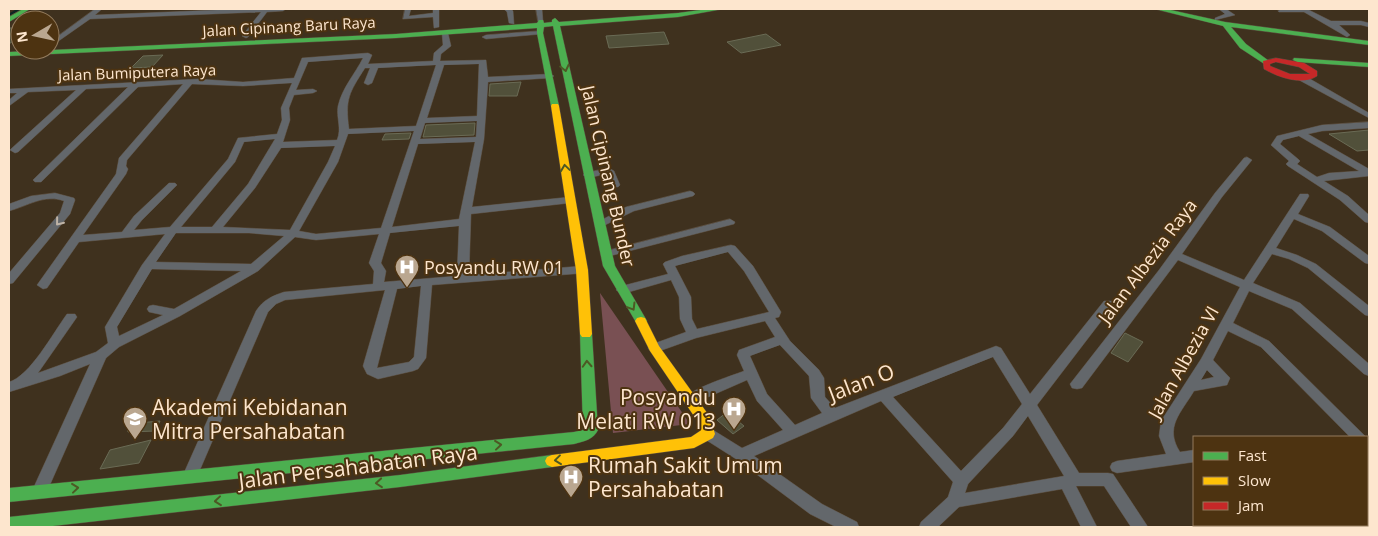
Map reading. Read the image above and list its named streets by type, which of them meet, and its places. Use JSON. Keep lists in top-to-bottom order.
{
  "streets": {
    "street": [
      "Jalan Cipinang Baru Raya",
      "Jalan Bumiputera Raya",
      "Jalan Cipinang Bunder",
      "Jalan Albezia Raya",
      "Jalan Albezia VI",
      "Jalan O",
      "Jalan Persahabatan Raya"
    ]
  },
  "crossings": [
    ["Jalan Cipinang Baru Raya", "Jalan Cipinang Bunder"],
    ["Jalan Cipinang Bunder", "Jalan Persahabatan Raya"]
  ],
  "places": {
    "hospital": ["Posyandu RW 01", "Posyandu Melati RW 013", "Rumah Sakit Umum Persahabatan"],
    "school or university": ["Akademi Kebidanan Mitra Persahabatan"]
  },
  "legend": ["Fast", "Slow", "Jam"],
  "north": "left"
}
